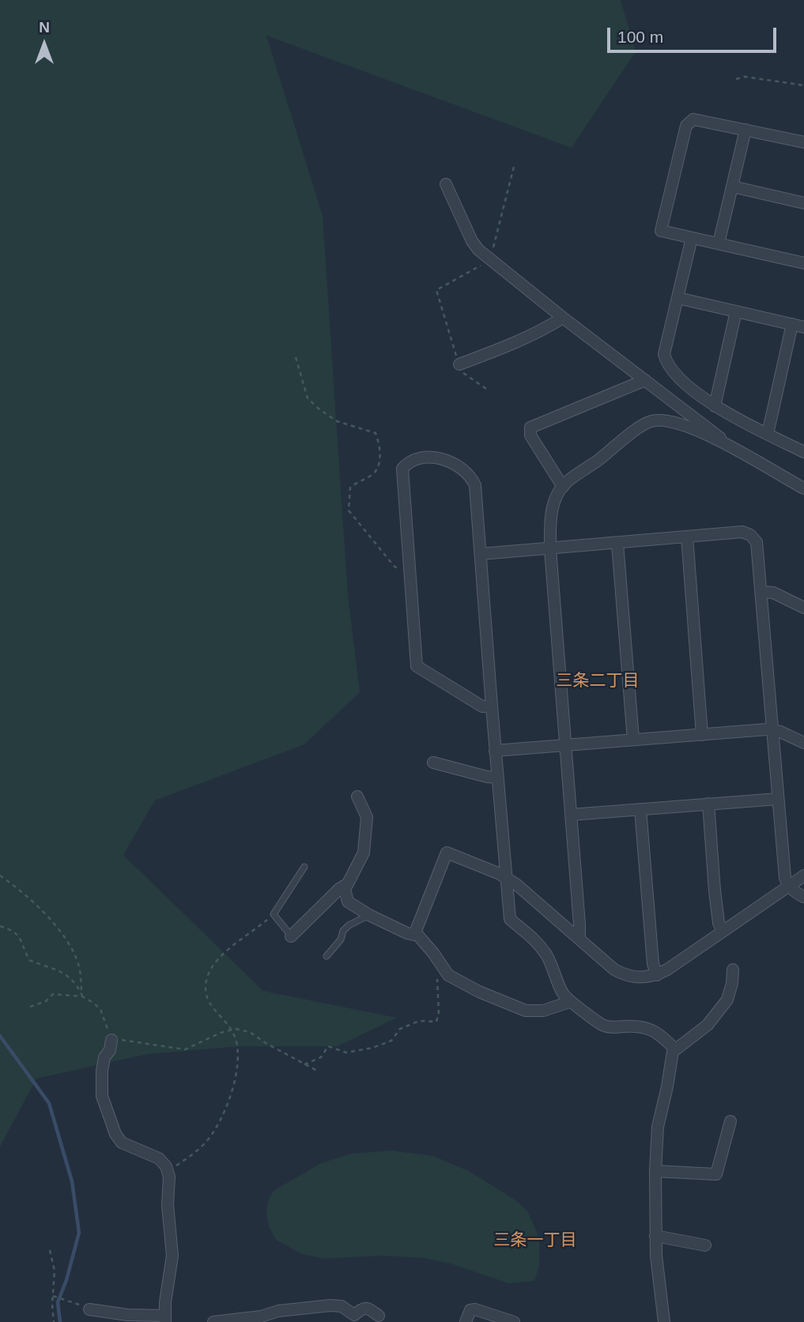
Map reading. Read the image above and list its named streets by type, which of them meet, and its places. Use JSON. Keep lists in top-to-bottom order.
{
  "districts": ["三条二丁目", "三条一丁目"],
  "scale_bar": "100 m",
  "north": "top"
}
